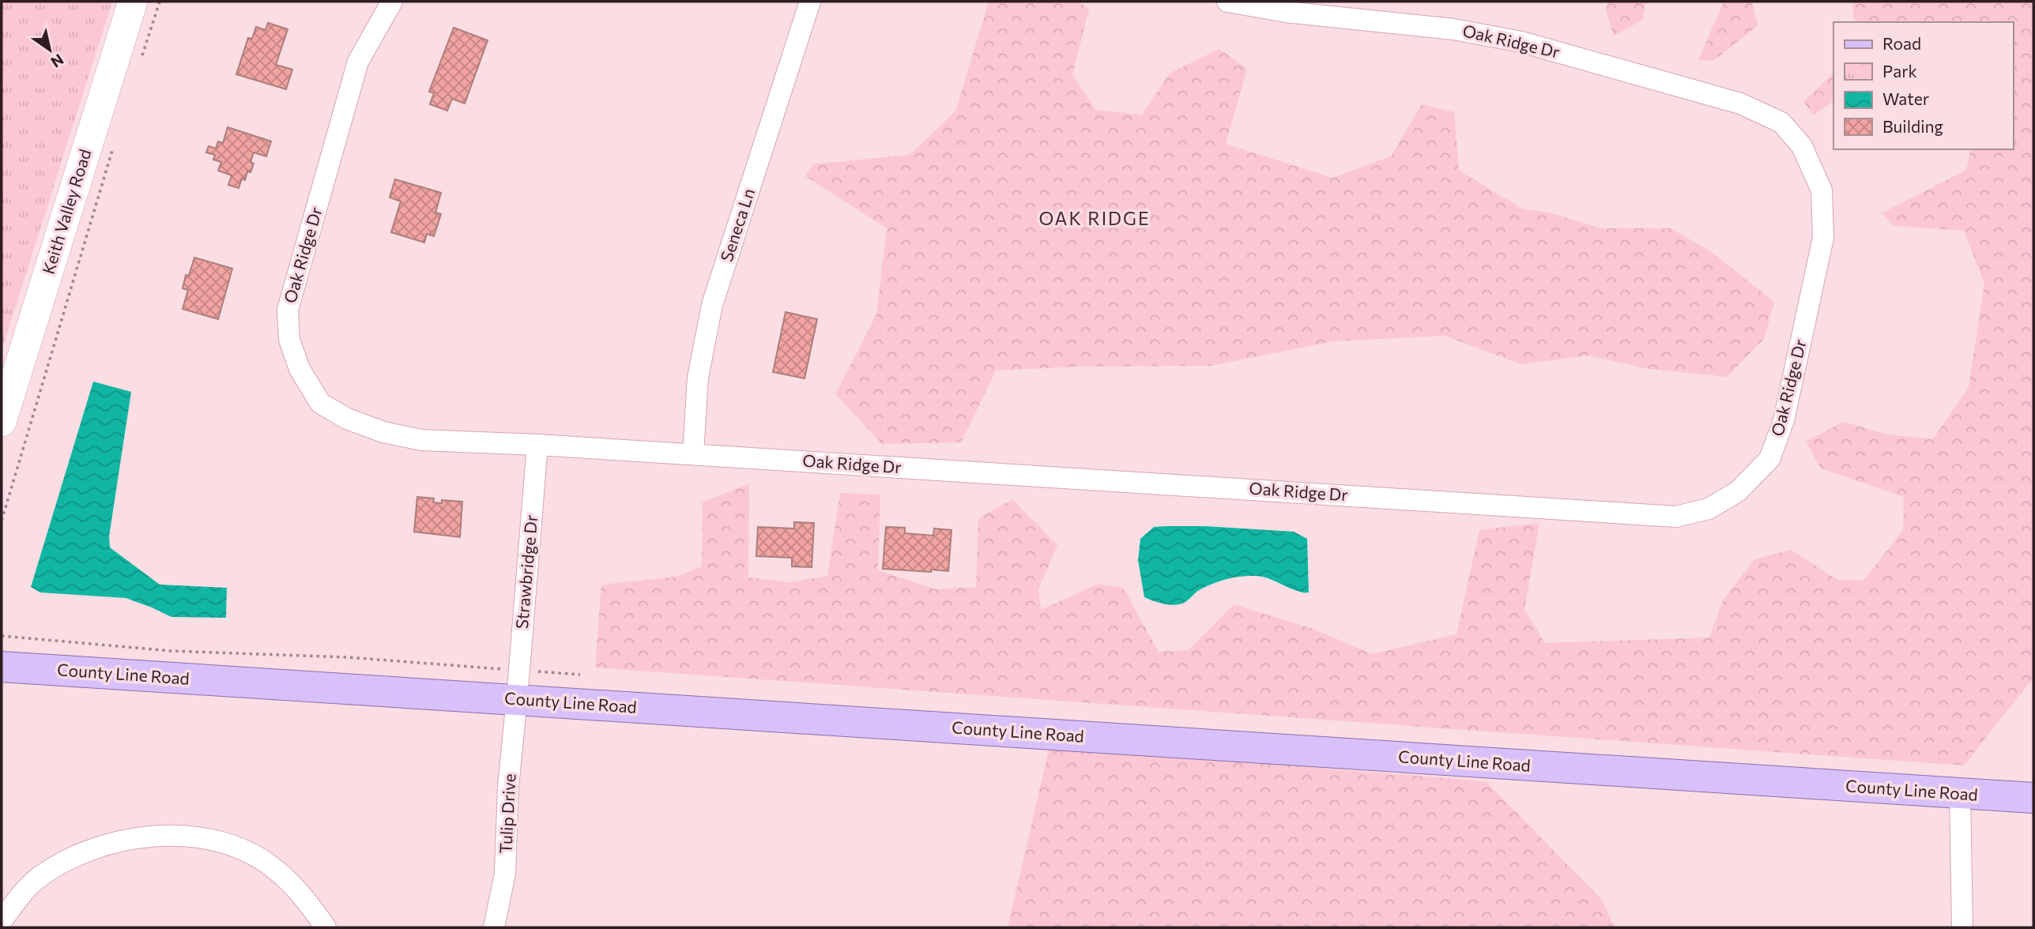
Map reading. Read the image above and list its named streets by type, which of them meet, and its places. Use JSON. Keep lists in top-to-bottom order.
{
  "streets": {
    "main road": ["County Line Road"],
    "street": [
      "Oak Ridge Dr",
      "Keith Valley Road",
      "Seneca Ln",
      "Strawbridge Dr",
      "Tulip Drive"
    ]
  },
  "crossings": [
    ["Oak Ridge Dr", "Seneca Ln"],
    ["Oak Ridge Dr", "Strawbridge Dr"],
    ["Strawbridge Dr", "County Line Road"],
    ["Strawbridge Dr", "Tulip Drive"],
    ["County Line Road", "Tulip Drive"]
  ],
  "districts": ["OAK RIDGE"],
  "legend": [
    "Road",
    "Park",
    "Water",
    "Building"
  ],
  "north": "bottom right"
}
